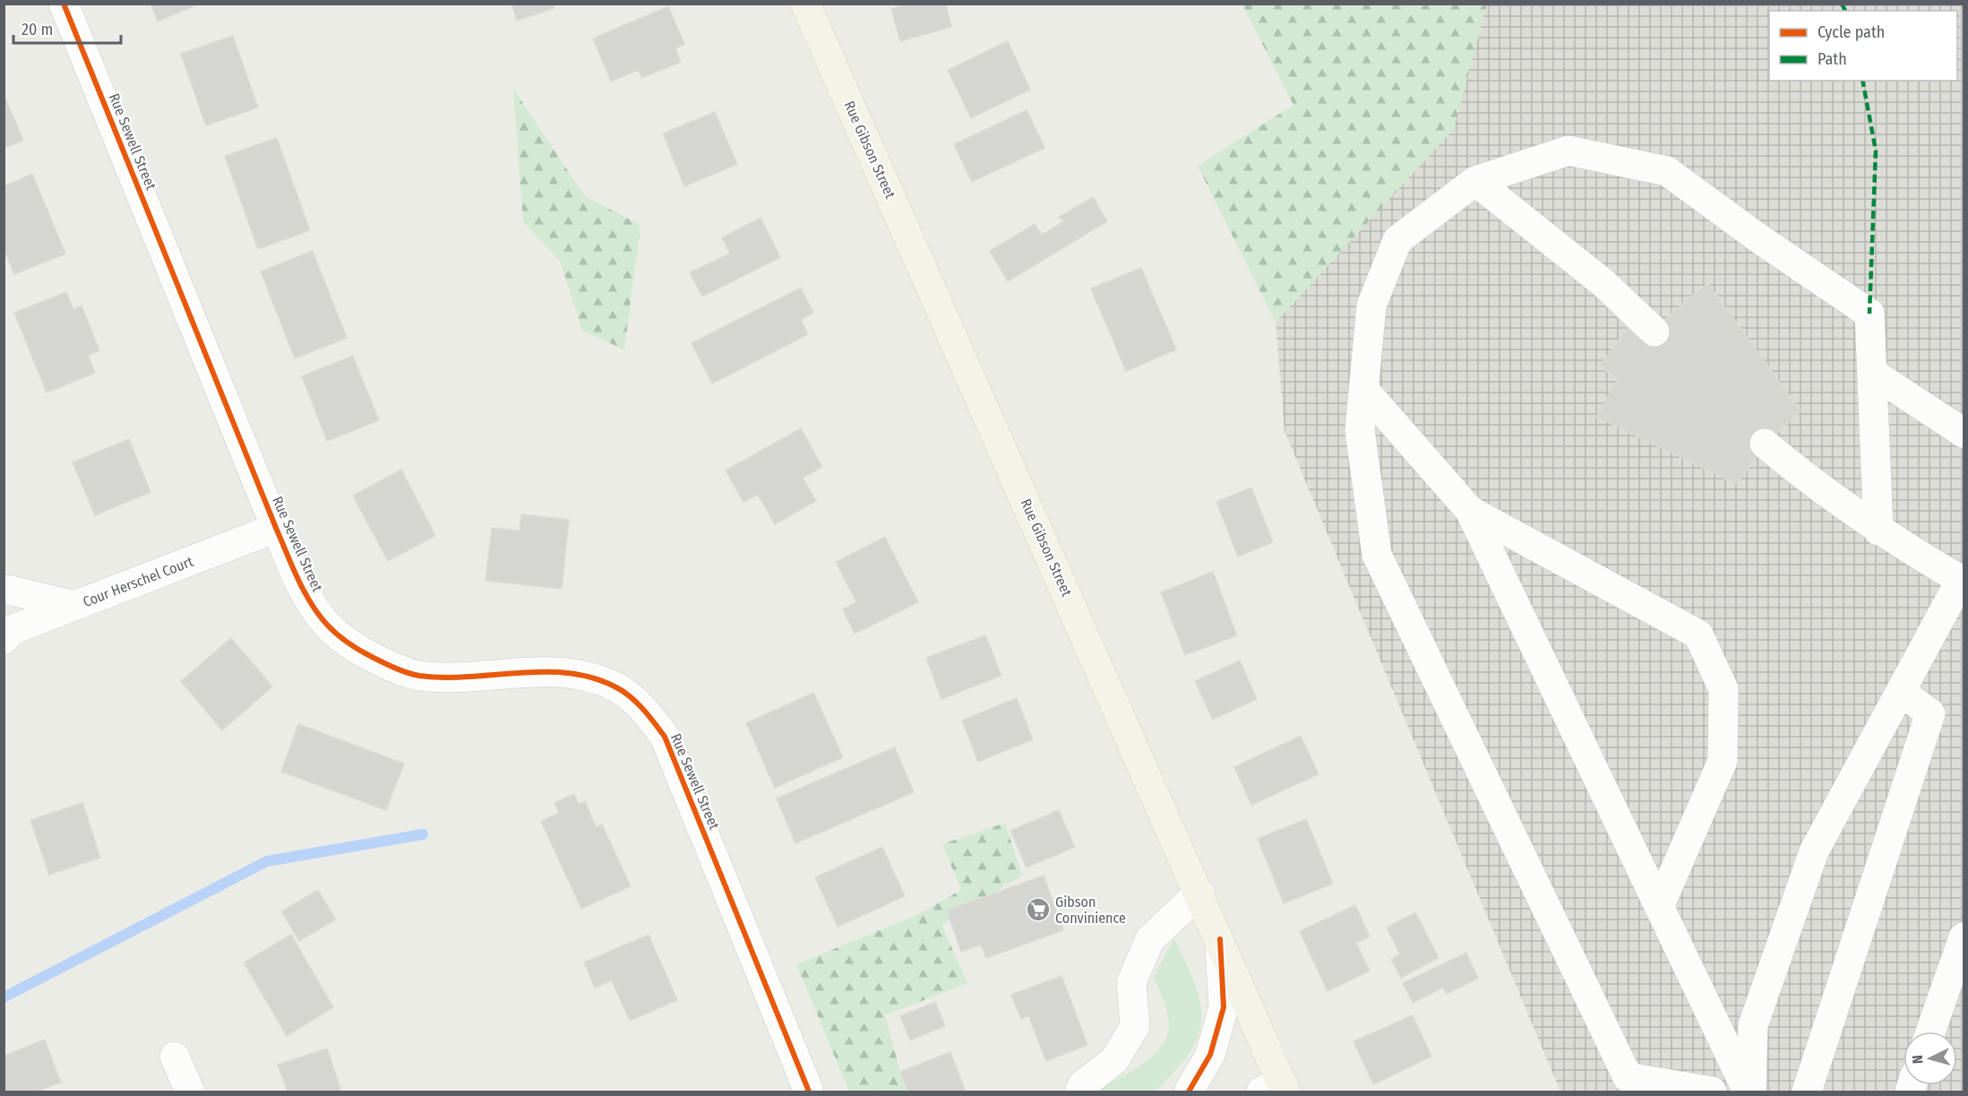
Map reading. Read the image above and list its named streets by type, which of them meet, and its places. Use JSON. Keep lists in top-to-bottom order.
{
  "streets": {
    "main road": ["Rue Gibson Street"],
    "street": ["Rue Sewell Street", "Cour Herschel Court"]
  },
  "crossings": [
    ["Rue Sewell Street", "Cour Herschel Court"]
  ],
  "places": {
    "supermarket": ["Gibson Convinience"]
  },
  "legend": ["Cycle path", "Path"],
  "scale_bar": "20 m",
  "north": "left"
}
